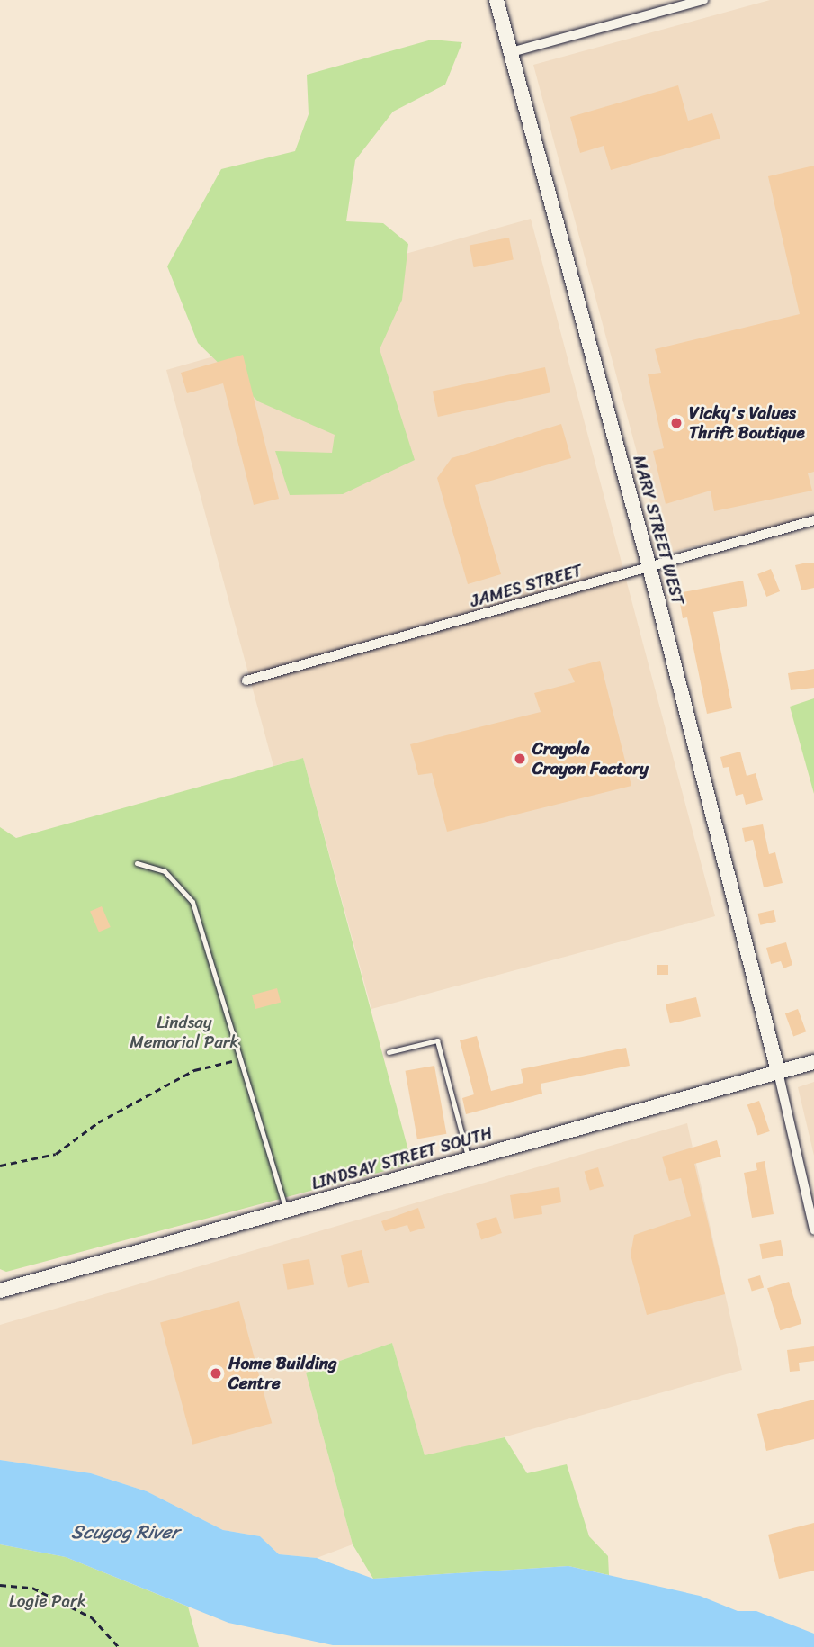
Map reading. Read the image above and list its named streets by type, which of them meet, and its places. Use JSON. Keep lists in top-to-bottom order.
{
  "streets": {
    "street": ["MARY STREET WEST", "JAMES STREET", "LINDSAY STREET SOUTH"]
  },
  "crossings": [
    ["MARY STREET WEST", "JAMES STREET"],
    ["MARY STREET WEST", "LINDSAY STREET SOUTH"]
  ],
  "water": ["Scugog River"],
  "parks": ["Lindsay Memorial Park", "Logie Park"],
  "places": ["Vicky's Values Thrift Boutique", "Crayola Crayon Factory", "Home Building Centre"]
}
